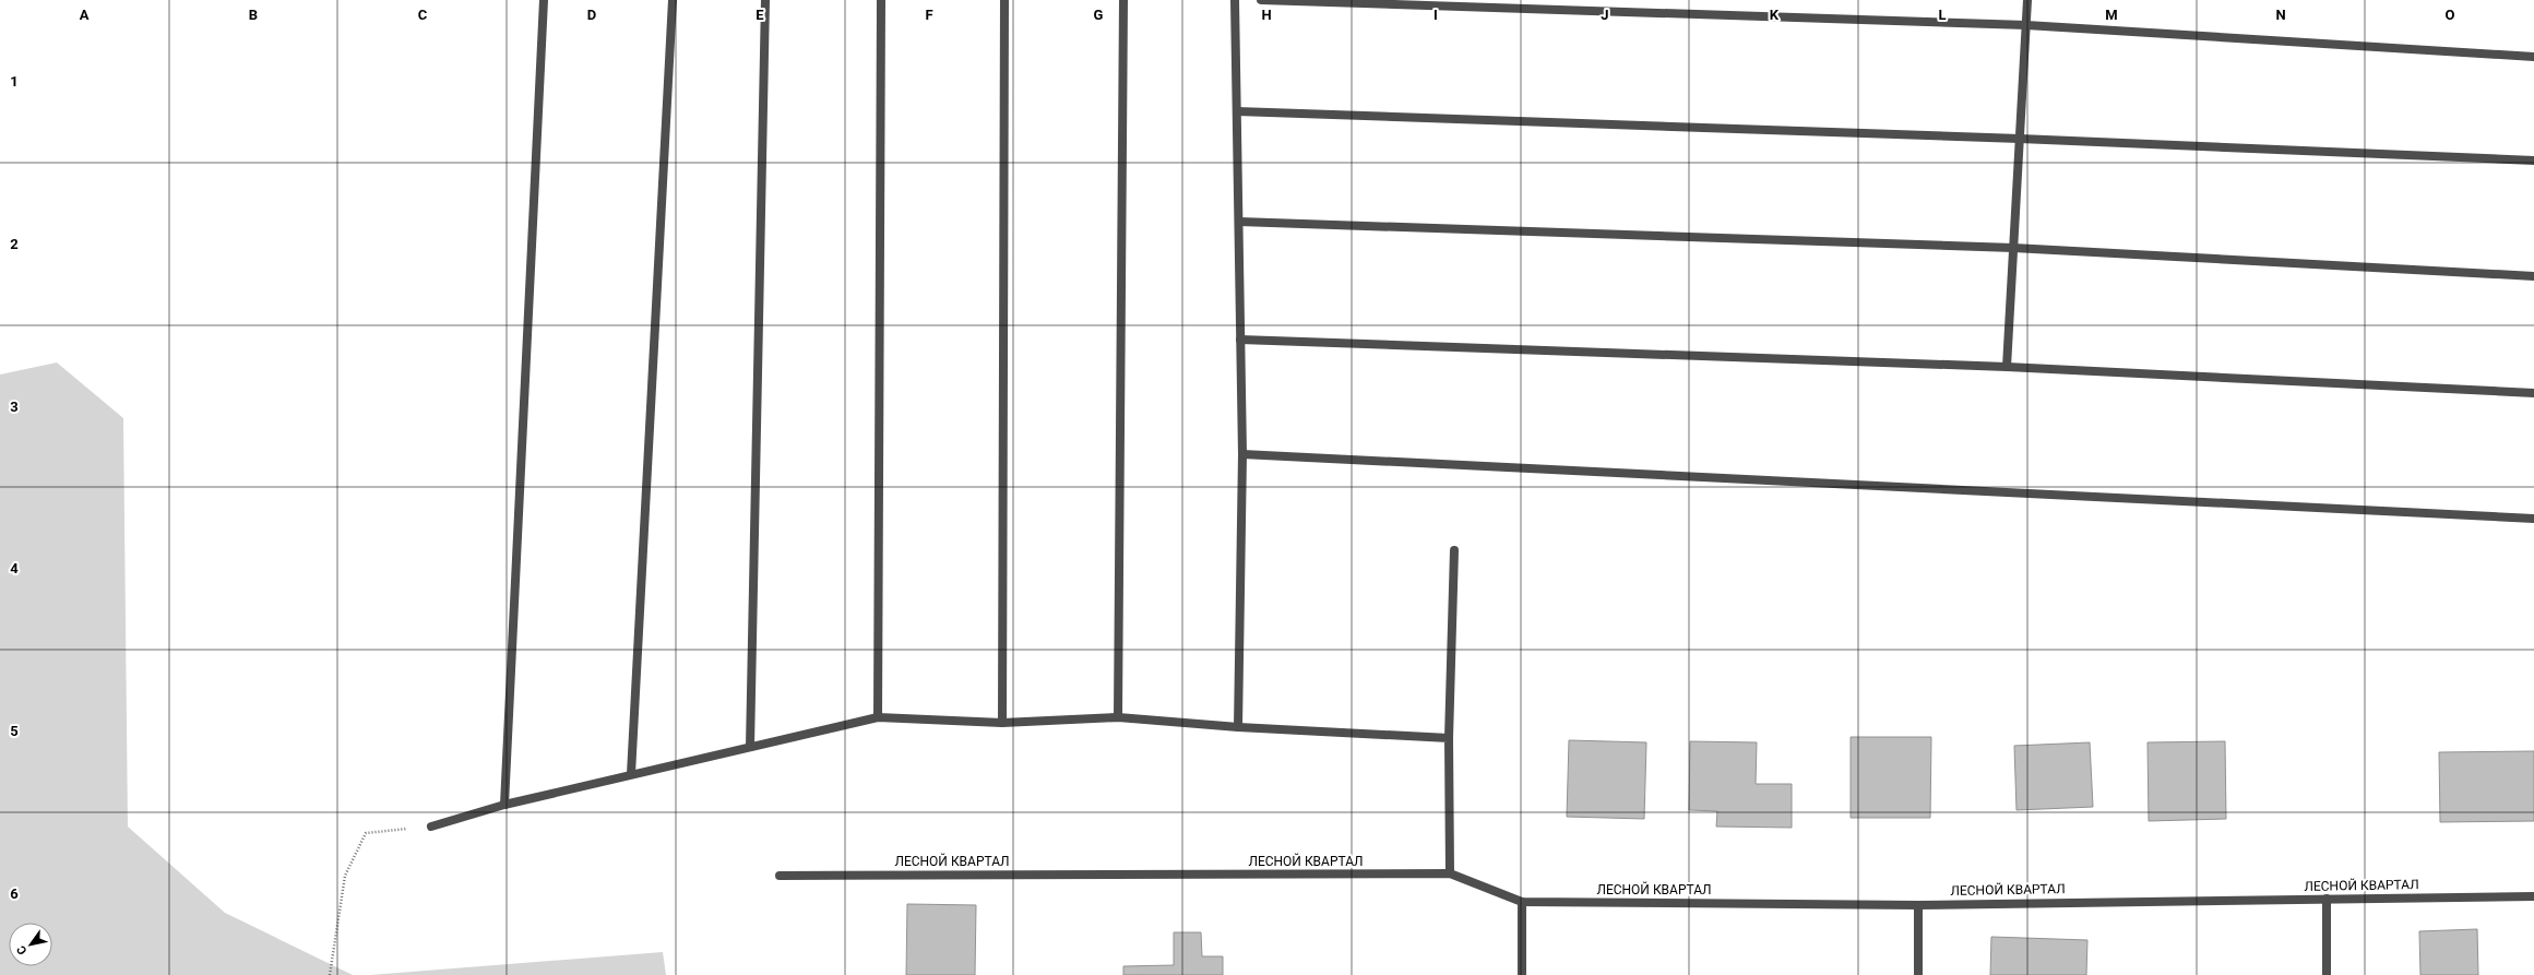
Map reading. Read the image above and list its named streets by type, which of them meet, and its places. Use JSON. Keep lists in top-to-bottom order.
{
  "streets": {
    "street": ["ЛЕСНОЙ КВАРТАЛ"]
  },
  "north": "bottom left",
  "grid": {
    "columns": [
      "A",
      "B",
      "C",
      "D",
      "E",
      "F",
      "G",
      "H",
      "I",
      "J",
      "K",
      "L",
      "M",
      "N",
      "O"
    ],
    "rows": [
      "1",
      "2",
      "3",
      "4",
      "5",
      "6"
    ]
  }
}
